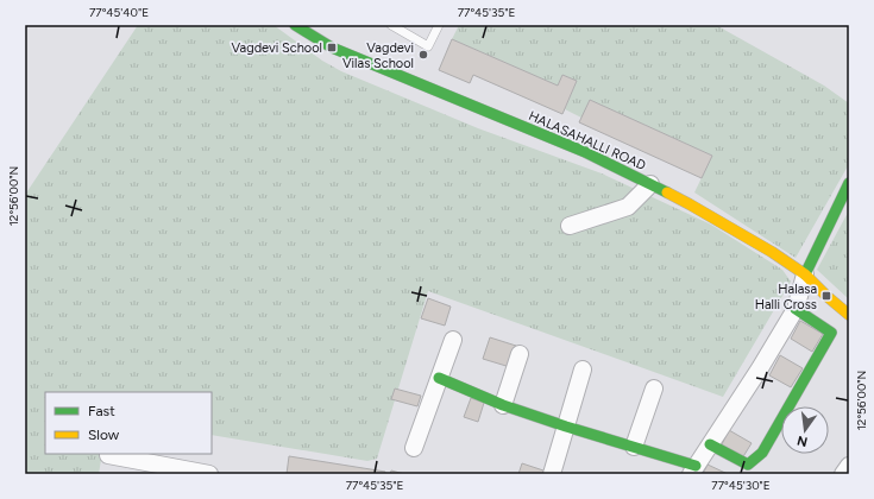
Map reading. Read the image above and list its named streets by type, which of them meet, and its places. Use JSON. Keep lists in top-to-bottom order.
{
  "streets": {
    "main road": ["HALASAHALLI ROAD"]
  },
  "places": {
    "transit": ["Vagdevi School", "Halasa Halli Cross"],
    "other": ["Vagdevi Vilas School"]
  },
  "legend": ["Fast", "Slow"],
  "north": "bottom",
  "coordinates": [
    "77°45'40\"E",
    "77°45'35\"E",
    "12°56'00\"N",
    "77°45'30\"E"
  ]
}
